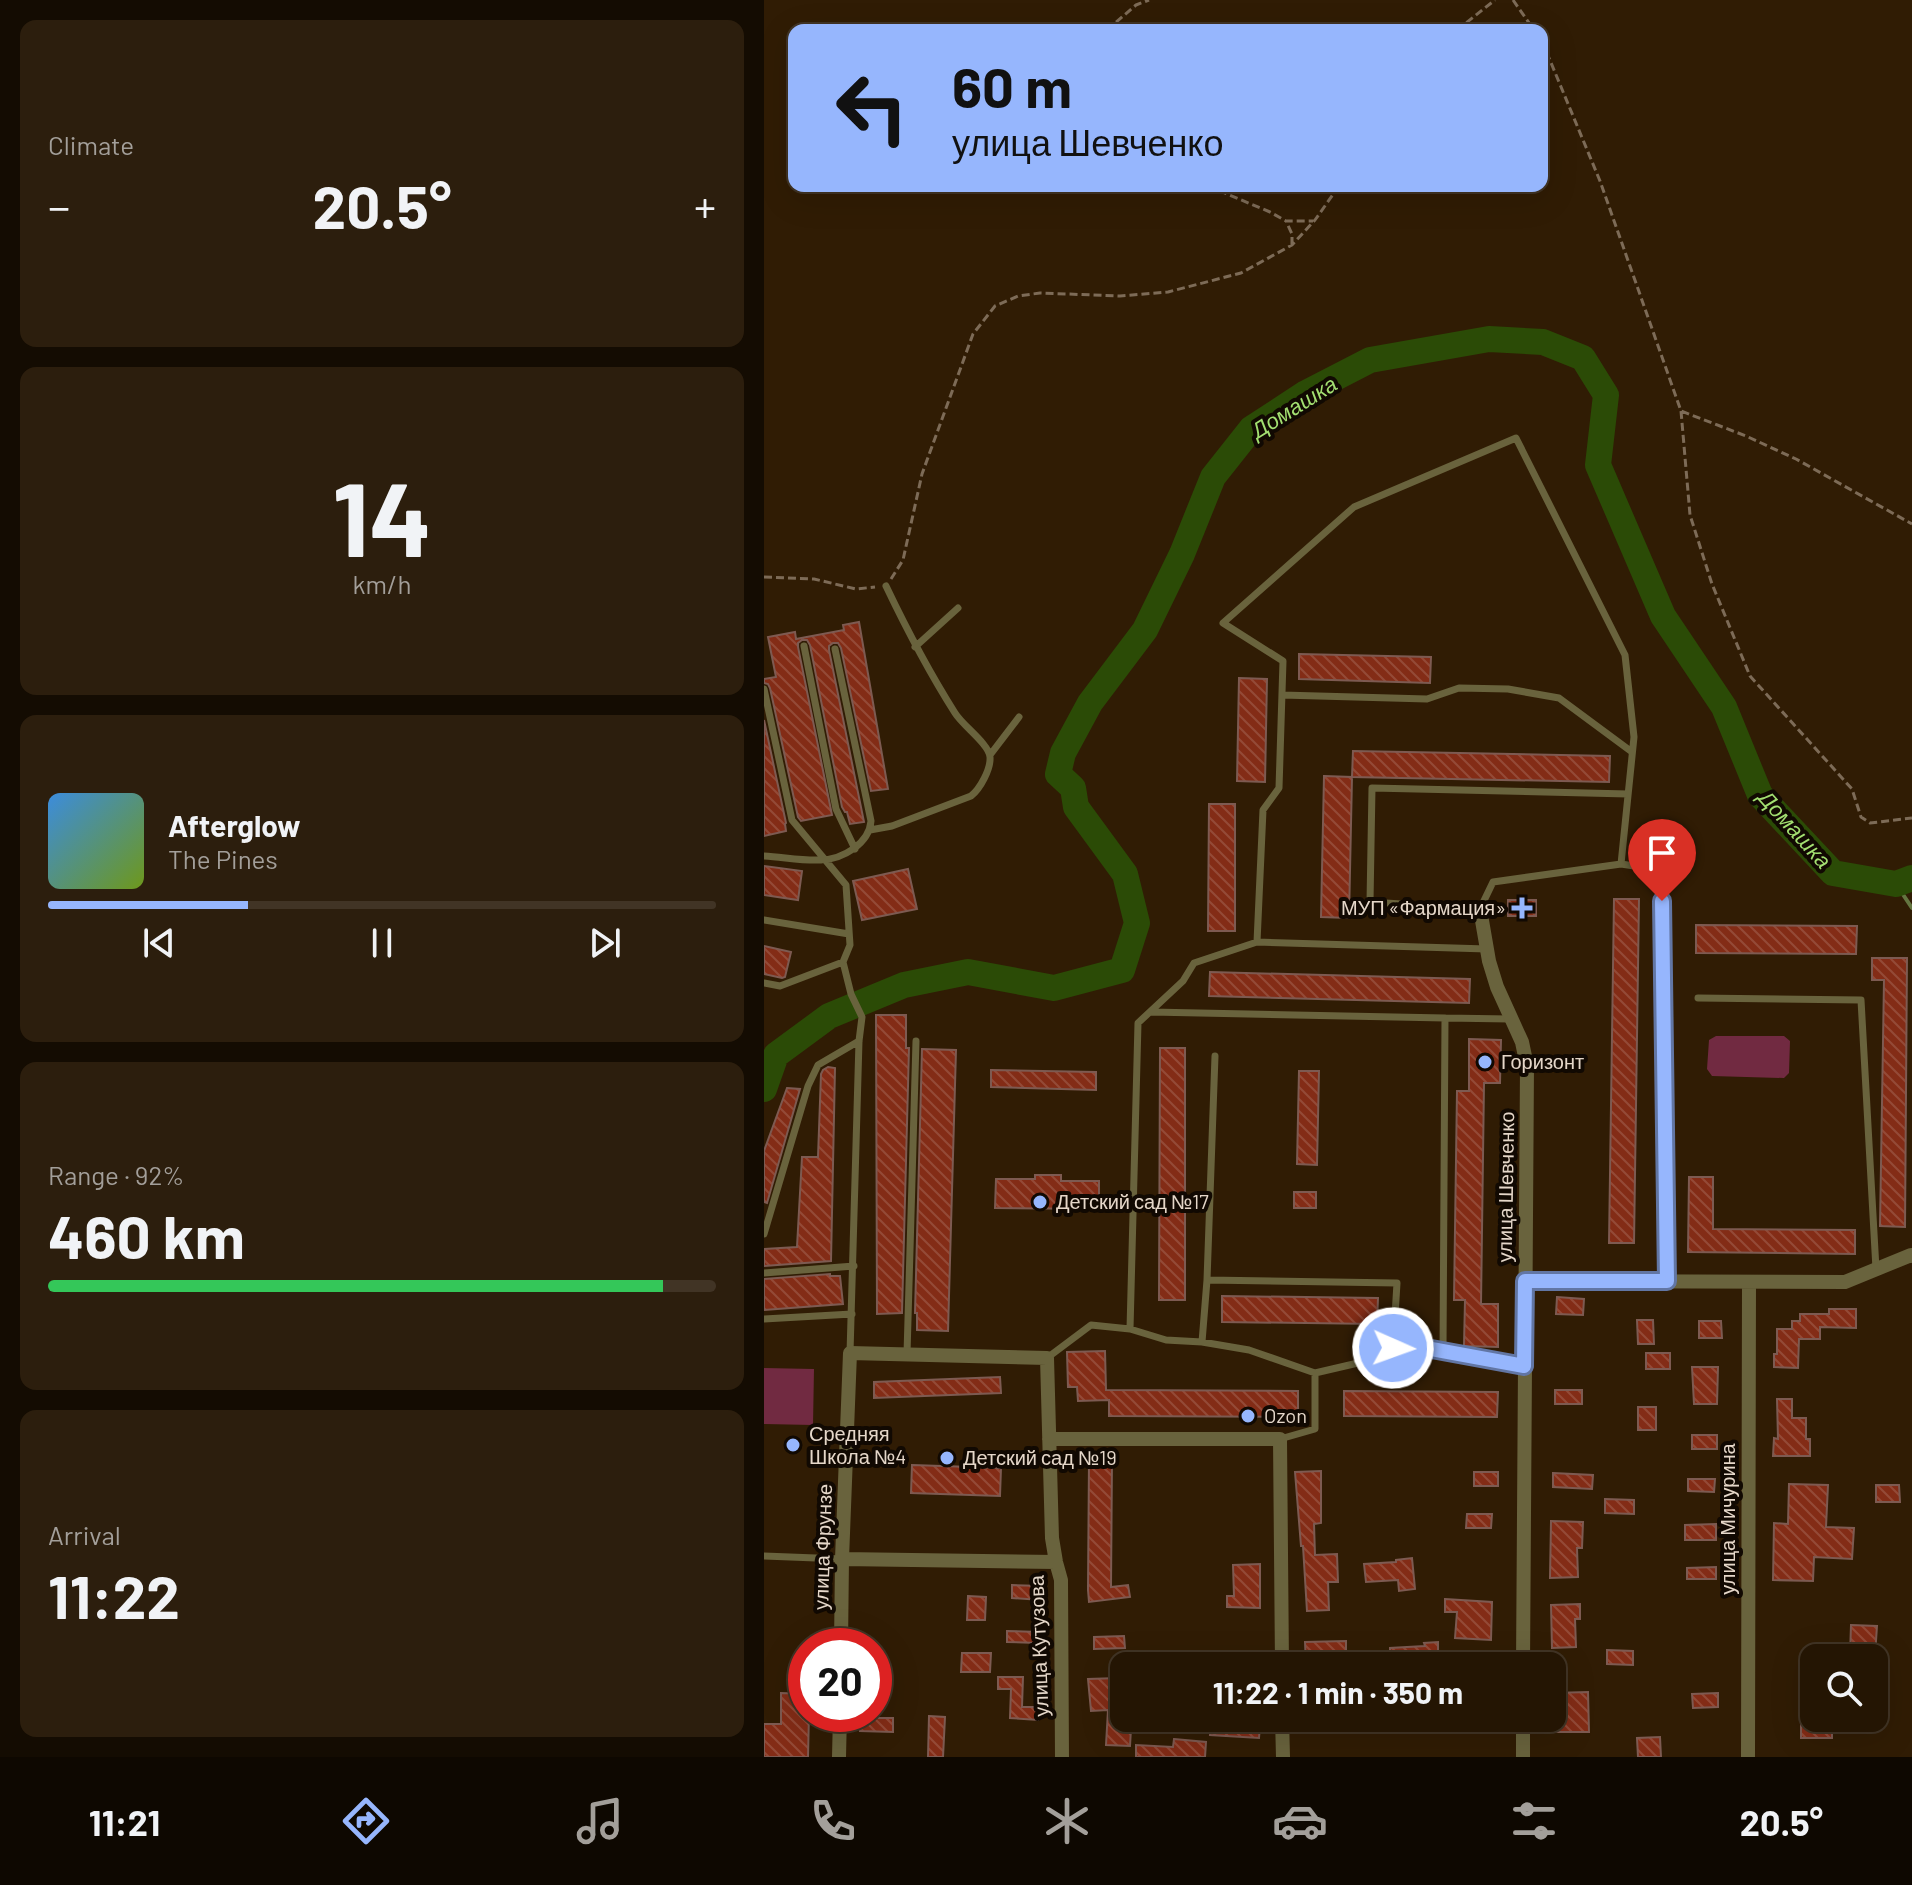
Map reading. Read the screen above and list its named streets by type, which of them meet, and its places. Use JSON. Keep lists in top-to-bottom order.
{
  "streets": {
    "street": [
      "улица Шевченко",
      "улица Мичурина",
      "улица Фрунзе",
      "улица Кутузова"
    ]
  },
  "water": ["Домашка"],
  "places": {
    "health": ["МУП «Фармация»"],
    "other": [
      "Горизонт",
      "Детский сад №17",
      "Ozon",
      "Средняя Школа №4",
      "Детский сад №19"
    ]
  },
  "page": {
    "tile": [
      "Climate",
      ["14", "km/h"],
      ["Range · 92%", "460 km"],
      ["Arrival", "11:22"]
    ],
    "turn": ["60 m", "улица Шевченко"],
    "heat": ["−", "20.5°", "+"],
    "song": ["Afterglow", "The Pines"],
    "limit": "20",
    "trip": "11:22 · 1 min · 350 m",
    "tabs": ["11:21", "20.5°"]
  }
}
